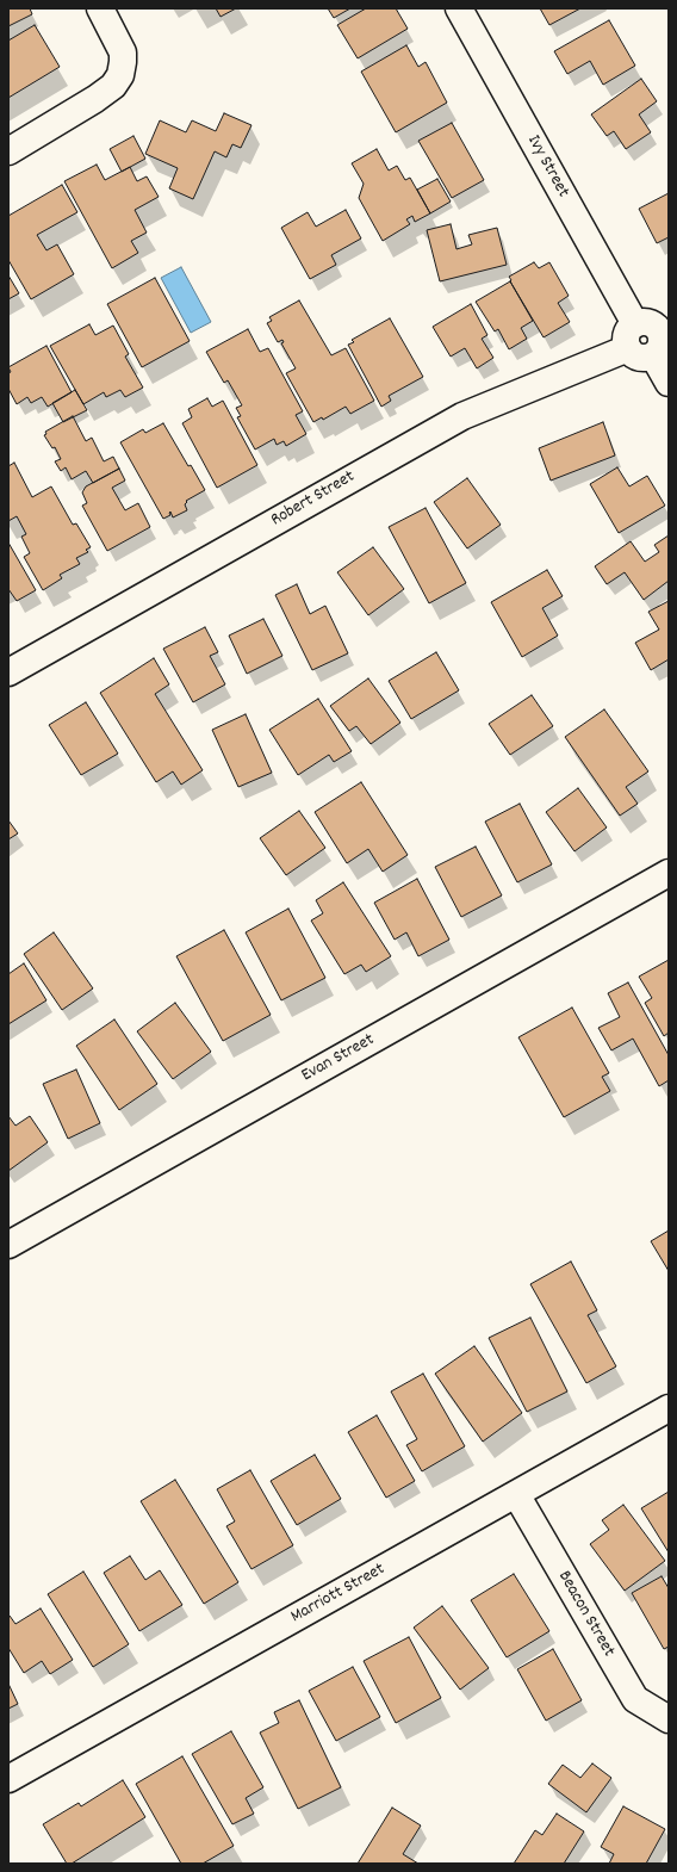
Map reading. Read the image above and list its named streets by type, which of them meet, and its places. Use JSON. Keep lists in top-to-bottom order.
{
  "streets": {
    "street": [
      "Ivy Street",
      "Robert Street",
      "Evan Street",
      "Marriott Street",
      "Beacon Street"
    ]
  },
  "crossings": [
    ["Ivy Street", "Robert Street"],
    ["Marriott Street", "Beacon Street"]
  ]
}
